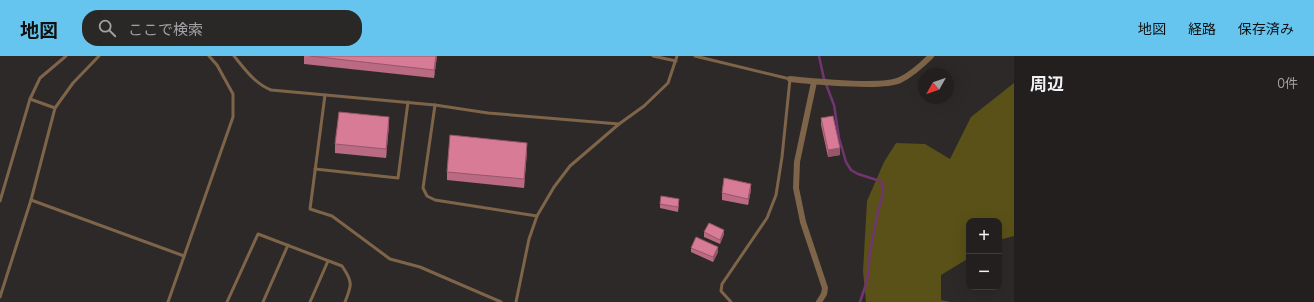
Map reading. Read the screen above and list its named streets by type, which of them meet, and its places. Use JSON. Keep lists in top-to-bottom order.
{
  "north": "bottom left",
  "page": {
    "header": "地図",
    "search": "ここで検索",
    "nav": ["地図", "経路", "保存済み"],
    "heading": ["周辺", "0件"],
    "map_buttons": ["+", "−"]
  }
}
